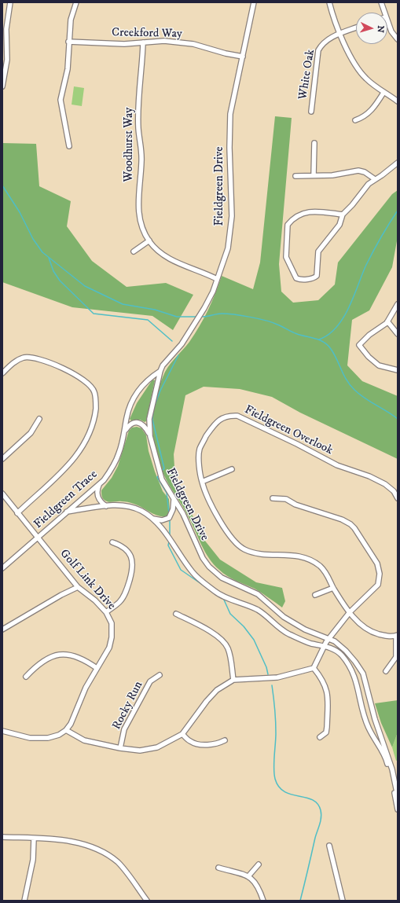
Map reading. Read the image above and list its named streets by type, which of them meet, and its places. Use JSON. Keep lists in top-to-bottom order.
{
  "streets": {
    "street": [
      "Creekford Way",
      "White Oak",
      "Woodhurst Way",
      "Fieldgreen Drive",
      "Fieldgreen Overlook",
      "Fieldgreen Trace",
      "Golf Link Drive",
      "Rocky Run"
    ]
  },
  "crossings": [
    ["Creekford Way", "Woodhurst Way"],
    ["Creekford Way", "Fieldgreen Drive"],
    ["Woodhurst Way", "Fieldgreen Drive"],
    ["Fieldgreen Drive", "Fieldgreen Trace"],
    ["Fieldgreen Trace", "Golf Link Drive"]
  ],
  "north": "right"
}
